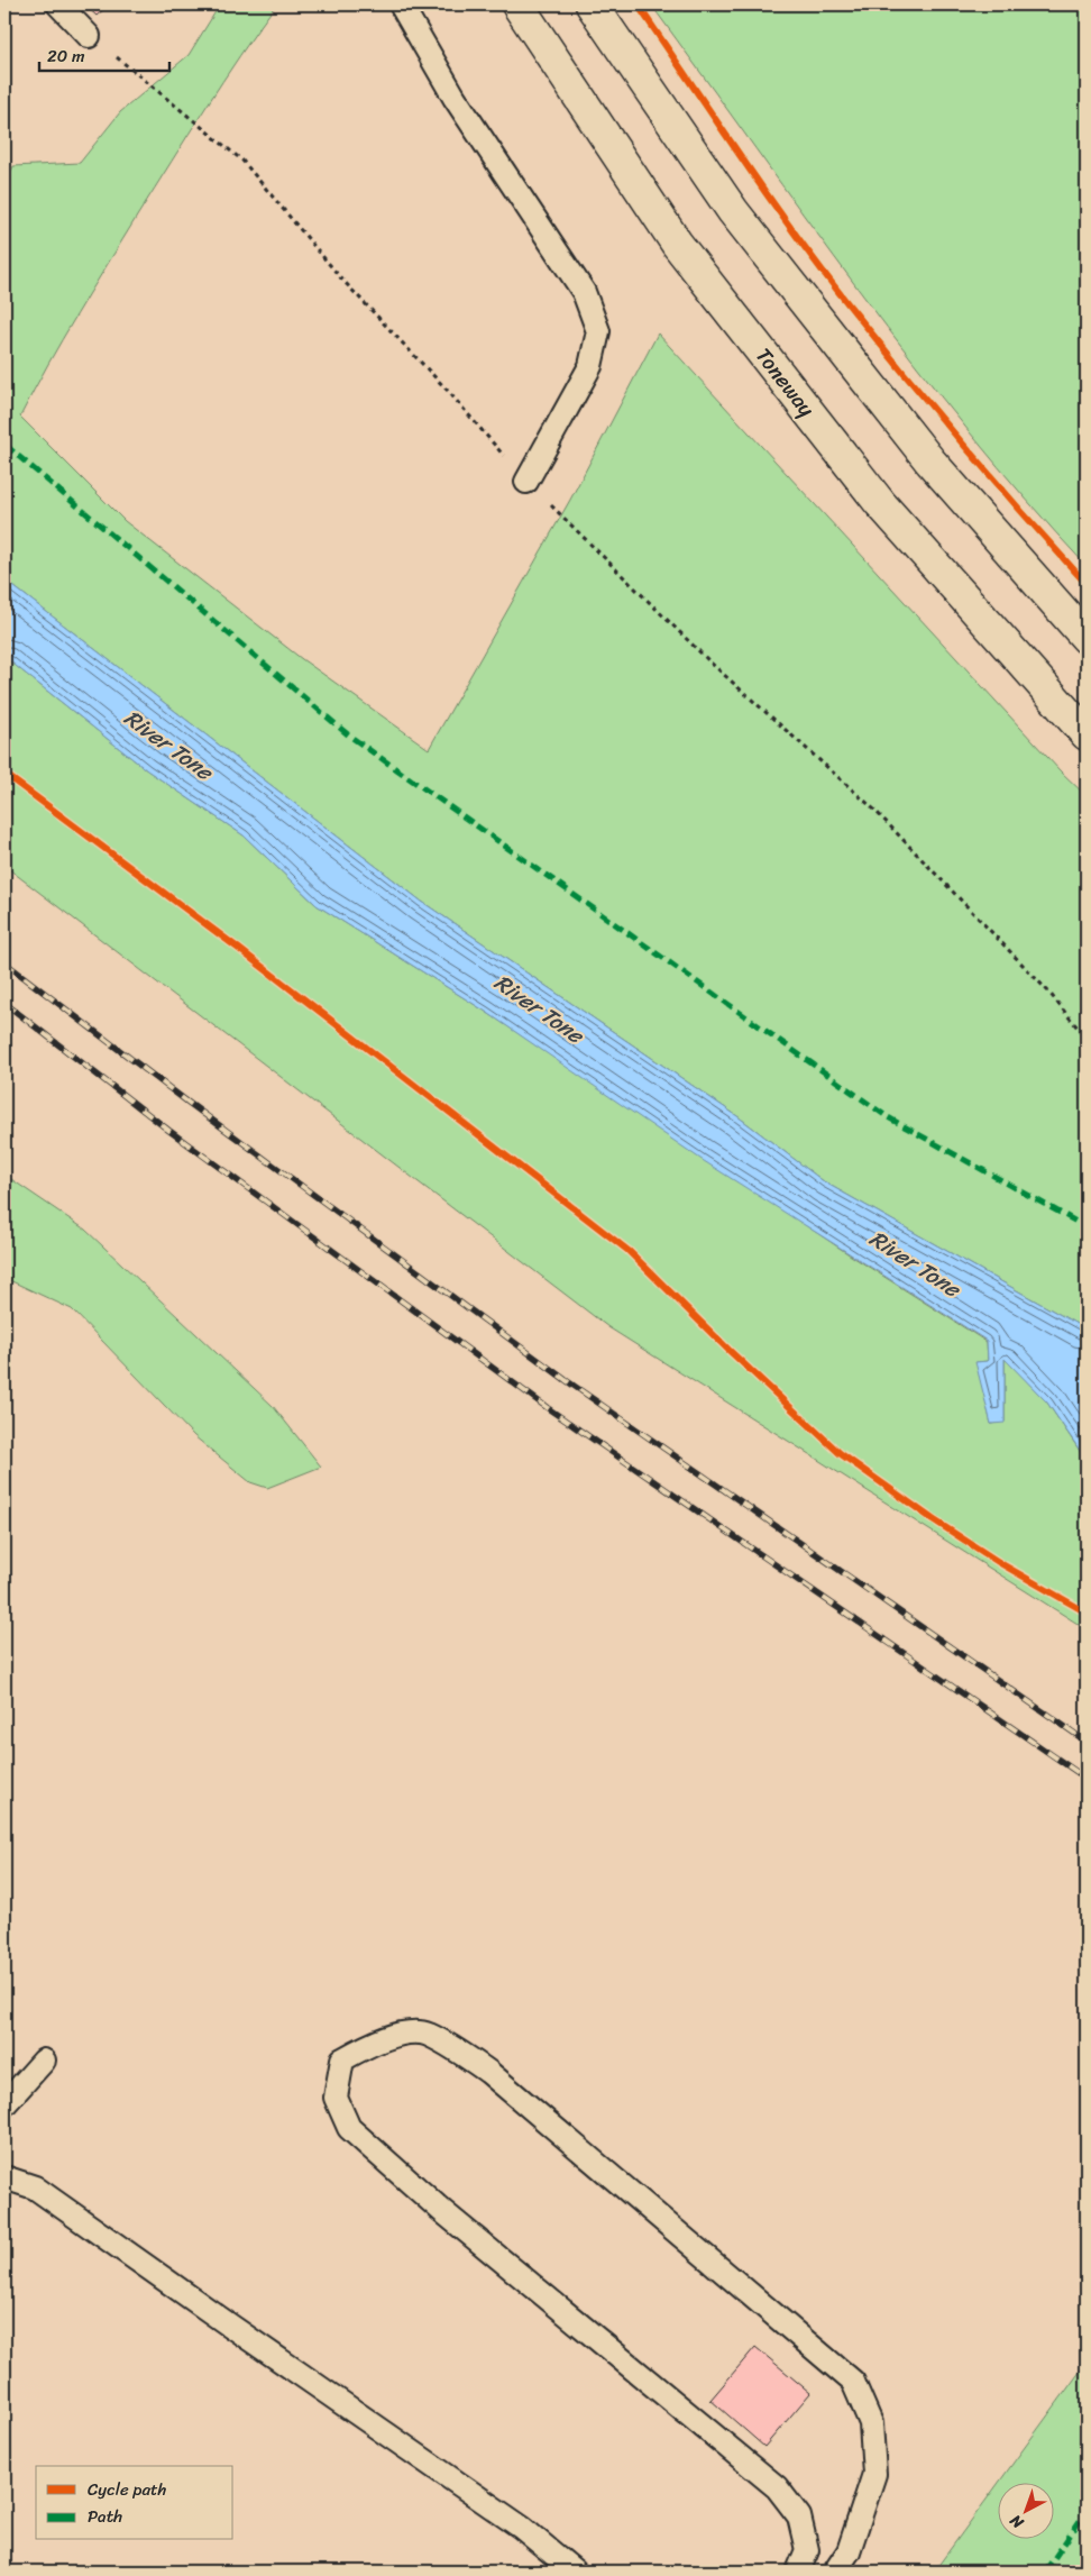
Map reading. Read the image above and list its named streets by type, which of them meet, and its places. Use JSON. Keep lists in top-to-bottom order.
{
  "streets": {
    "main road": ["Toneway"]
  },
  "water": ["River Tone"],
  "legend": ["Cycle path", "Path"],
  "scale_bar": "20 m",
  "north": "bottom left"
}
